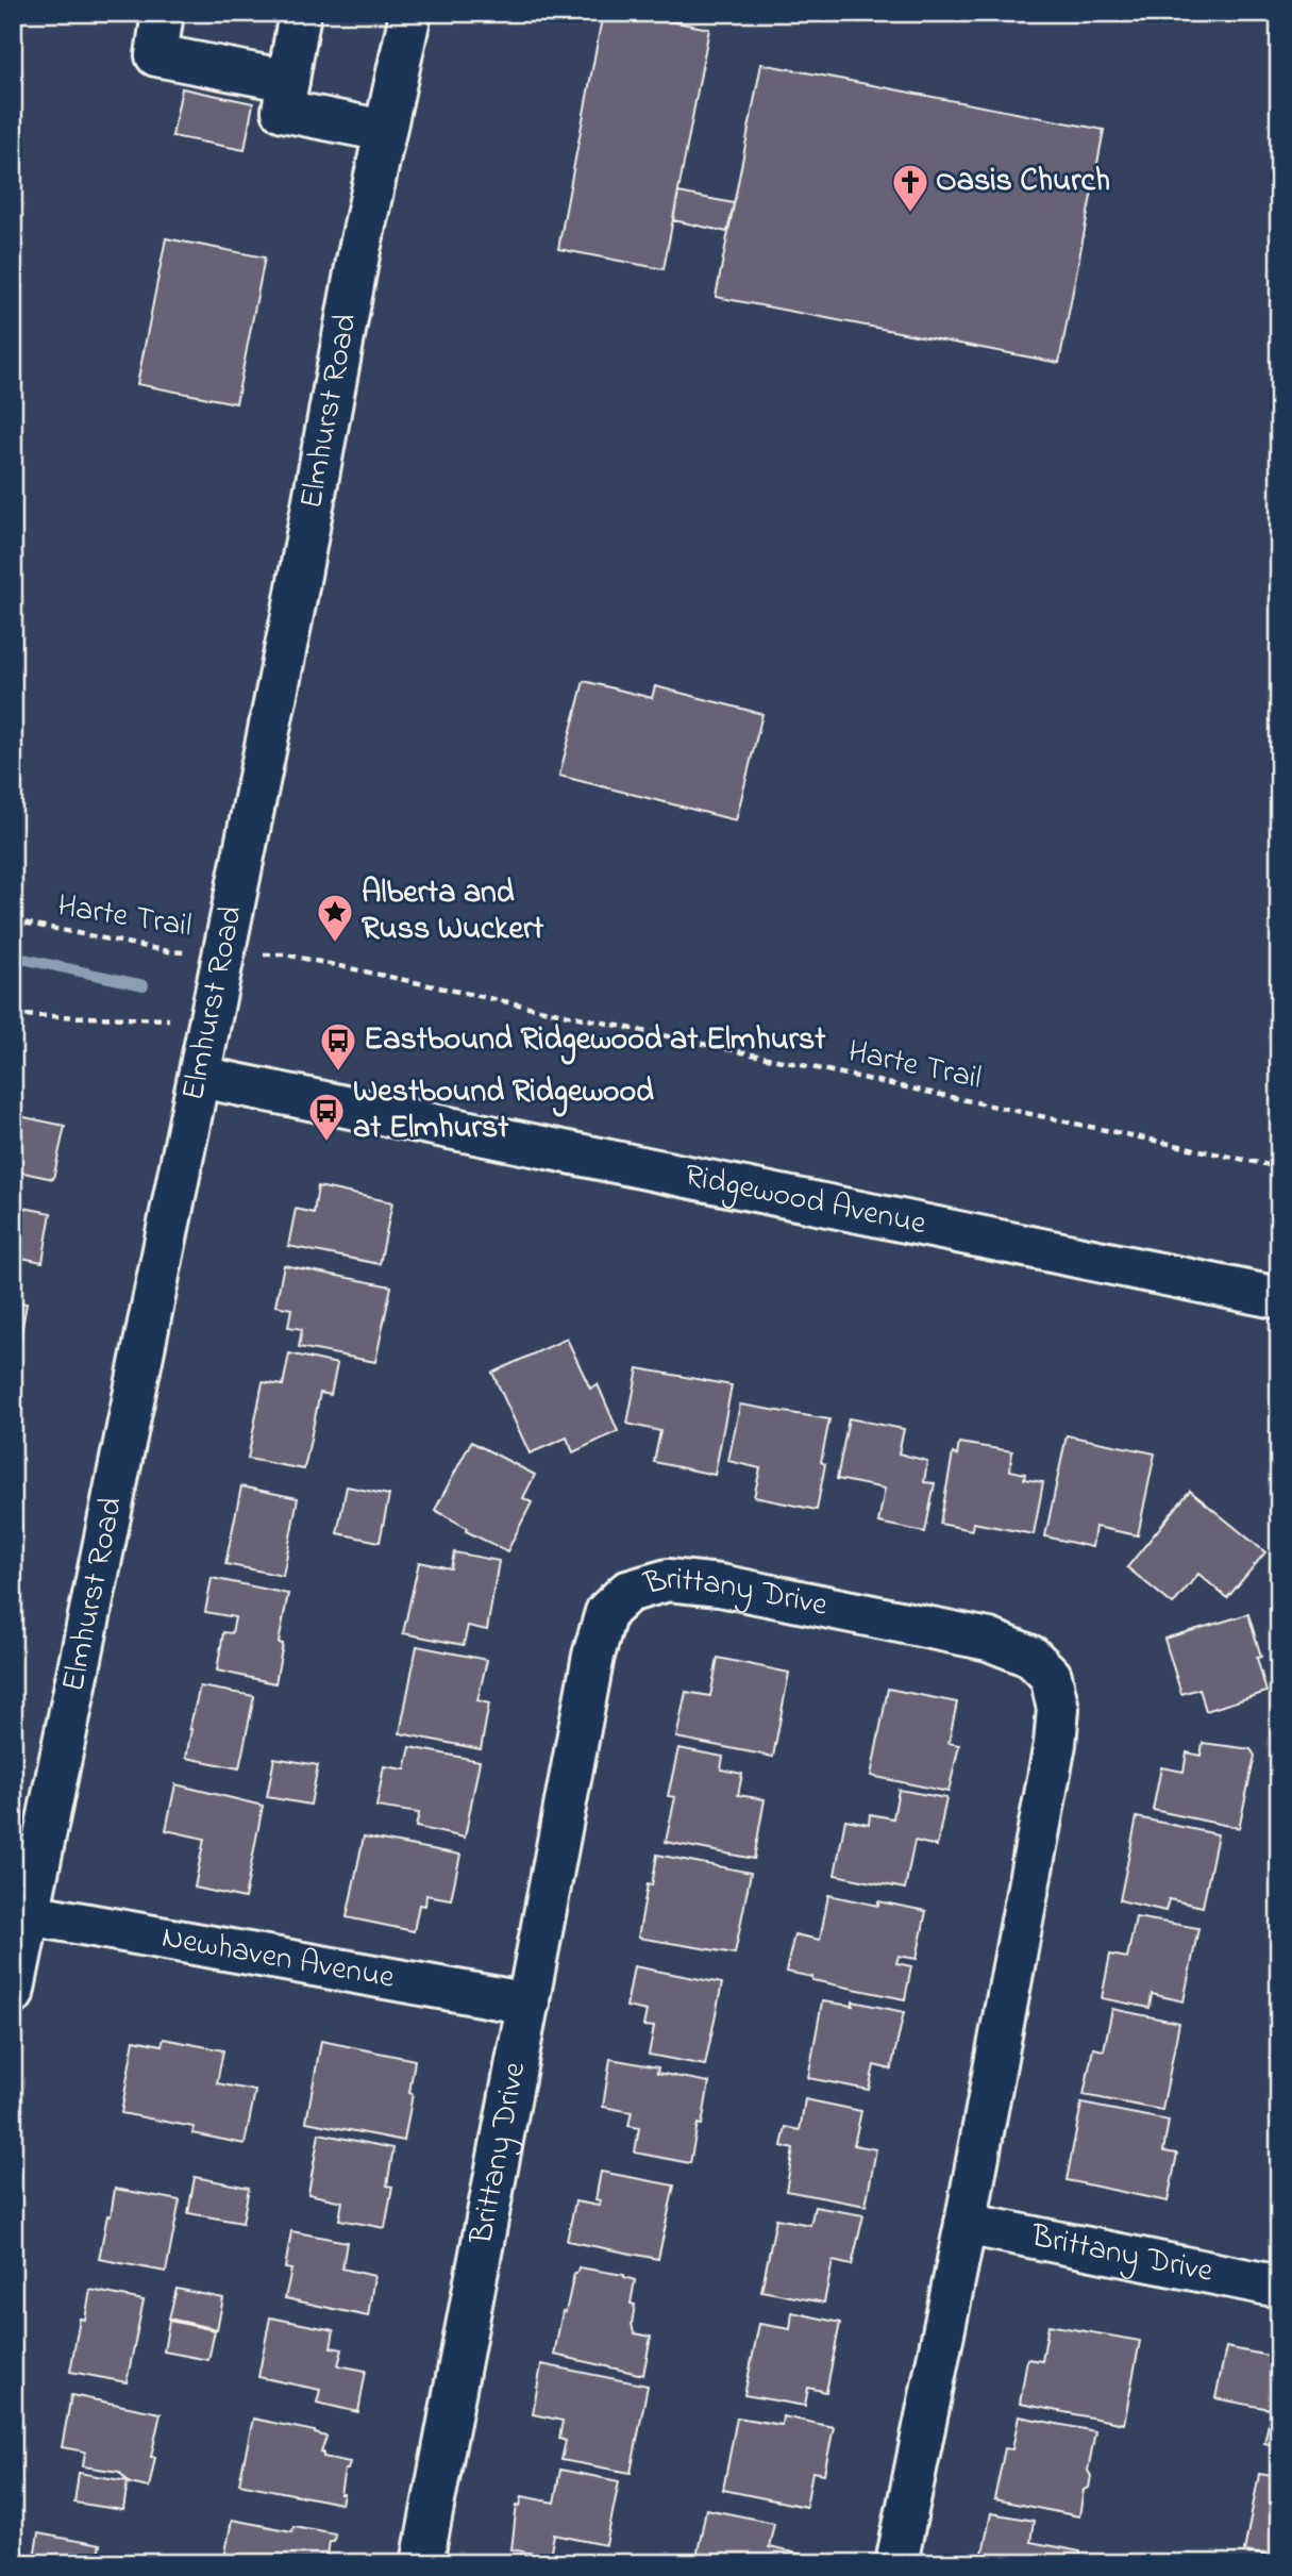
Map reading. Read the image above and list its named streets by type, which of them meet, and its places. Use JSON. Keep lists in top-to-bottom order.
{
  "streets": {
    "street": [
      "Elmhurst Road",
      "Ridgewood Avenue",
      "Brittany Drive",
      "Newhaven Avenue"
    ],
    "path": ["Harte Trail"]
  },
  "crossings": [
    ["Elmhurst Road", "Harte Trail"],
    ["Elmhurst Road", "Ridgewood Avenue"],
    ["Elmhurst Road", "Newhaven Avenue"],
    ["Brittany Drive", "Newhaven Avenue"]
  ],
  "places": {
    "church": ["Oasis Church"],
    "place": ["Alberta and Russ Wuckert"],
    "bus stop": ["Eastbound Ridgewood at Elmhurst", "Westbound Ridgewood at Elmhurst"]
  }
}
